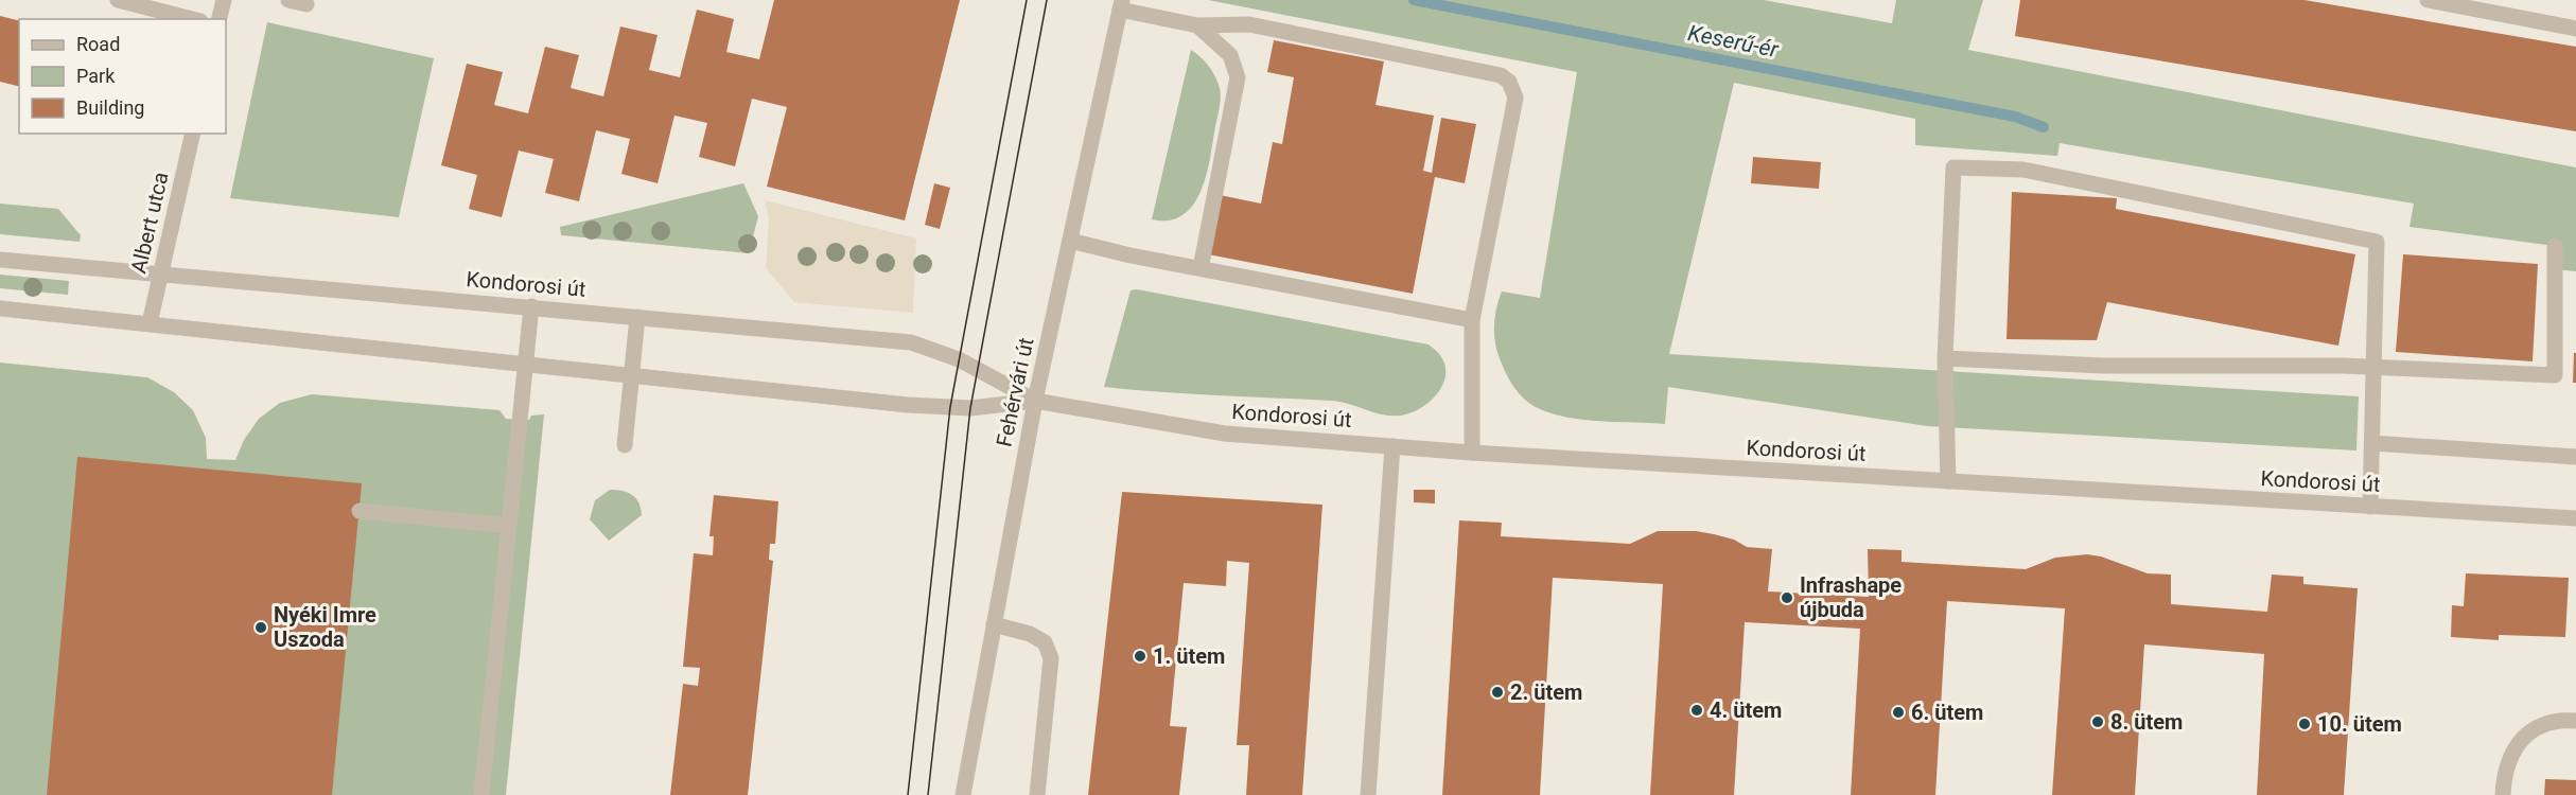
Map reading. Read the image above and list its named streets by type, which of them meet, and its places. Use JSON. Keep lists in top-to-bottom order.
{
  "streets": {
    "street": ["Albert utca", "Kondorosi út", "Fehérvári út"]
  },
  "crossings": [
    ["Albert utca", "Kondorosi út"],
    ["Kondorosi út", "Fehérvári út"]
  ],
  "water": ["Keserű-ér"],
  "places": [
    "Infrashape újbuda",
    "Nyéki Imre Uszoda",
    "1. ütem",
    "2. ütem",
    "4. ütem",
    "6. ütem",
    "8. ütem",
    "10. ütem"
  ],
  "legend": ["Road", "Park", "Building"]
}
